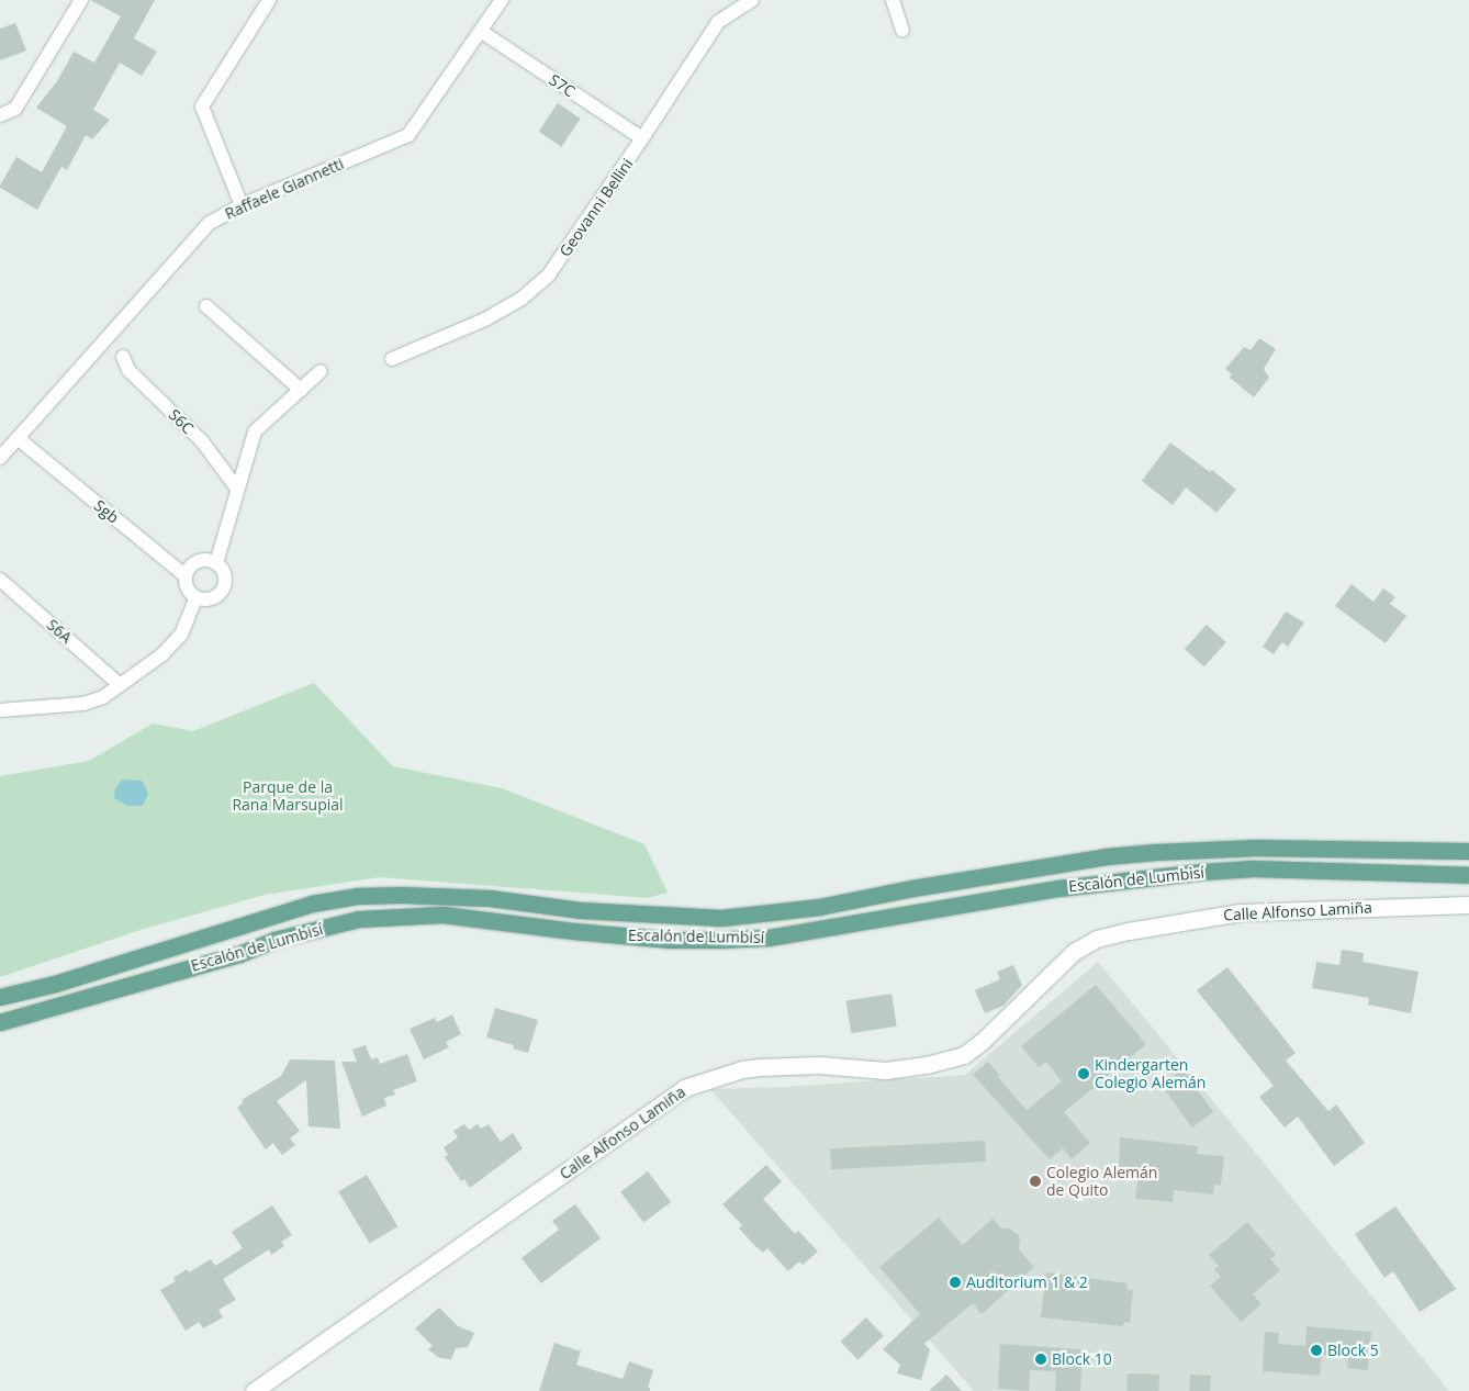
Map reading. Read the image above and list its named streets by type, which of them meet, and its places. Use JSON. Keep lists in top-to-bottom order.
{
  "streets": {
    "main road": ["Escalón de Lumbisí"],
    "street": [
      "S7C",
      "Raffaele Giannetti",
      "Geovanni Bellini",
      "S6C",
      "Sgb",
      "S6A",
      "Calle Alfonso Lamiña"
    ]
  },
  "crossings": [
    ["S7C", "Raffaele Giannetti"],
    ["S7C", "Geovanni Bellini"],
    ["Raffaele Giannetti", "Sgb"]
  ],
  "parks": ["Parque de la Rana Marsupial"],
  "places": [
    "Kindergarten Colegio Alemán",
    "Colegio Alemán de Quito",
    "Auditorium 1 & 2",
    "Block 5",
    "Block 10"
  ]
}
